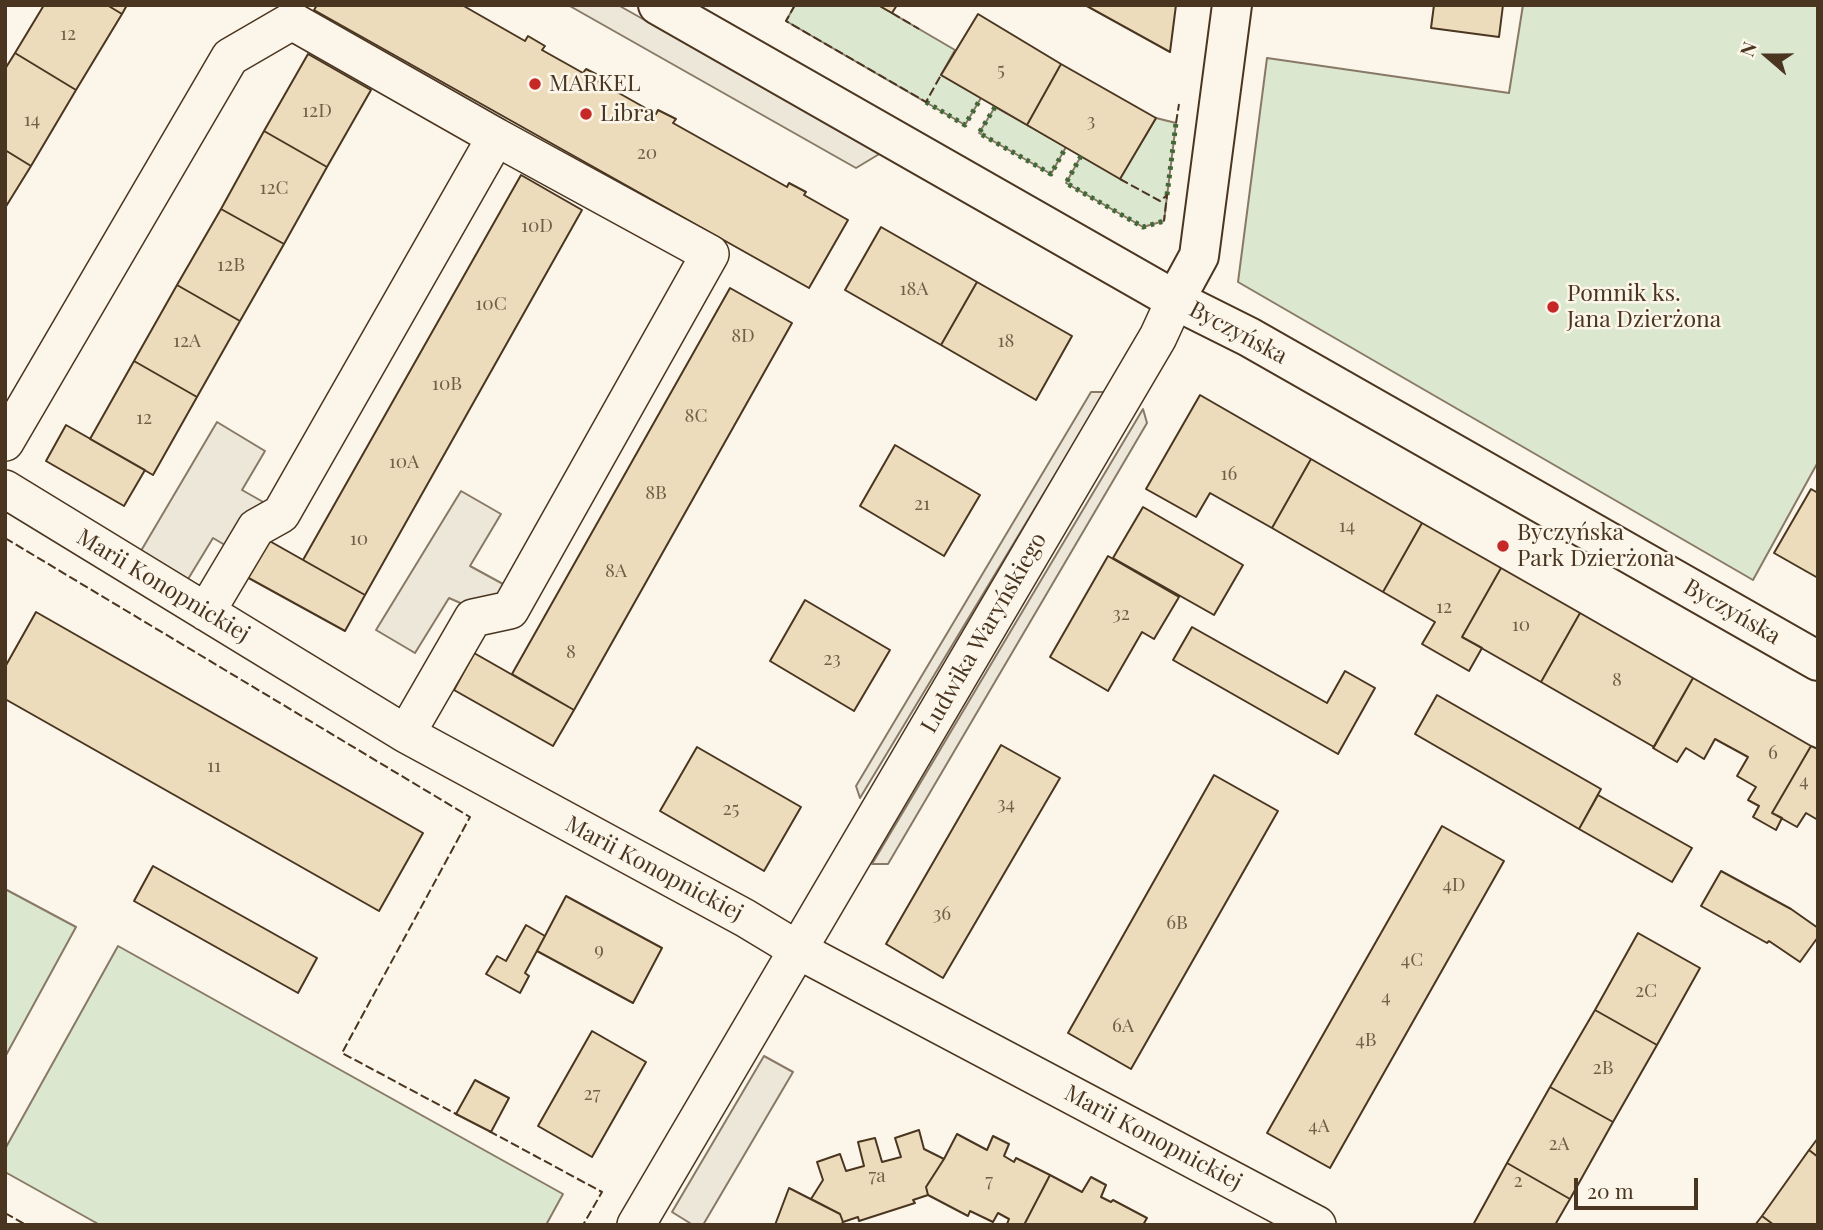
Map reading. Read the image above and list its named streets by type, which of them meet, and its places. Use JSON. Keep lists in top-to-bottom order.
{
  "streets": {
    "street": ["Byczyńska", "Marii Konopnickiej", "Ludwika Waryńskiego"]
  },
  "crossings": [
    ["Byczyńska", "Ludwika Waryńskiego"],
    ["Marii Konopnickiej", "Ludwika Waryńskiego"]
  ],
  "places": [
    "MARKEL",
    "Libra",
    "Pomnik ks. Jana Dzierżona",
    "Byczyńska Park Dzierżona"
  ],
  "house_numbers": [
    "12",
    "5",
    "12D",
    "14",
    "3",
    "20",
    "12C",
    "10D",
    "12B",
    "18A",
    "10C",
    "8D",
    "12A",
    "18",
    "10B",
    "8C",
    "12",
    "10A",
    "16",
    "8B",
    "21",
    "14",
    "10",
    "8A",
    "12",
    "32",
    "10",
    "8",
    "23",
    "8",
    "6",
    "11",
    "4",
    "34",
    "25",
    "4D",
    "36",
    "6B",
    "9",
    "4C",
    "2C",
    "4",
    "6A",
    "4B",
    "2B",
    "27",
    "4A",
    "2A",
    "7a",
    "7",
    "2"
  ],
  "scale_bar": "20 m",
  "north": "left"
}
